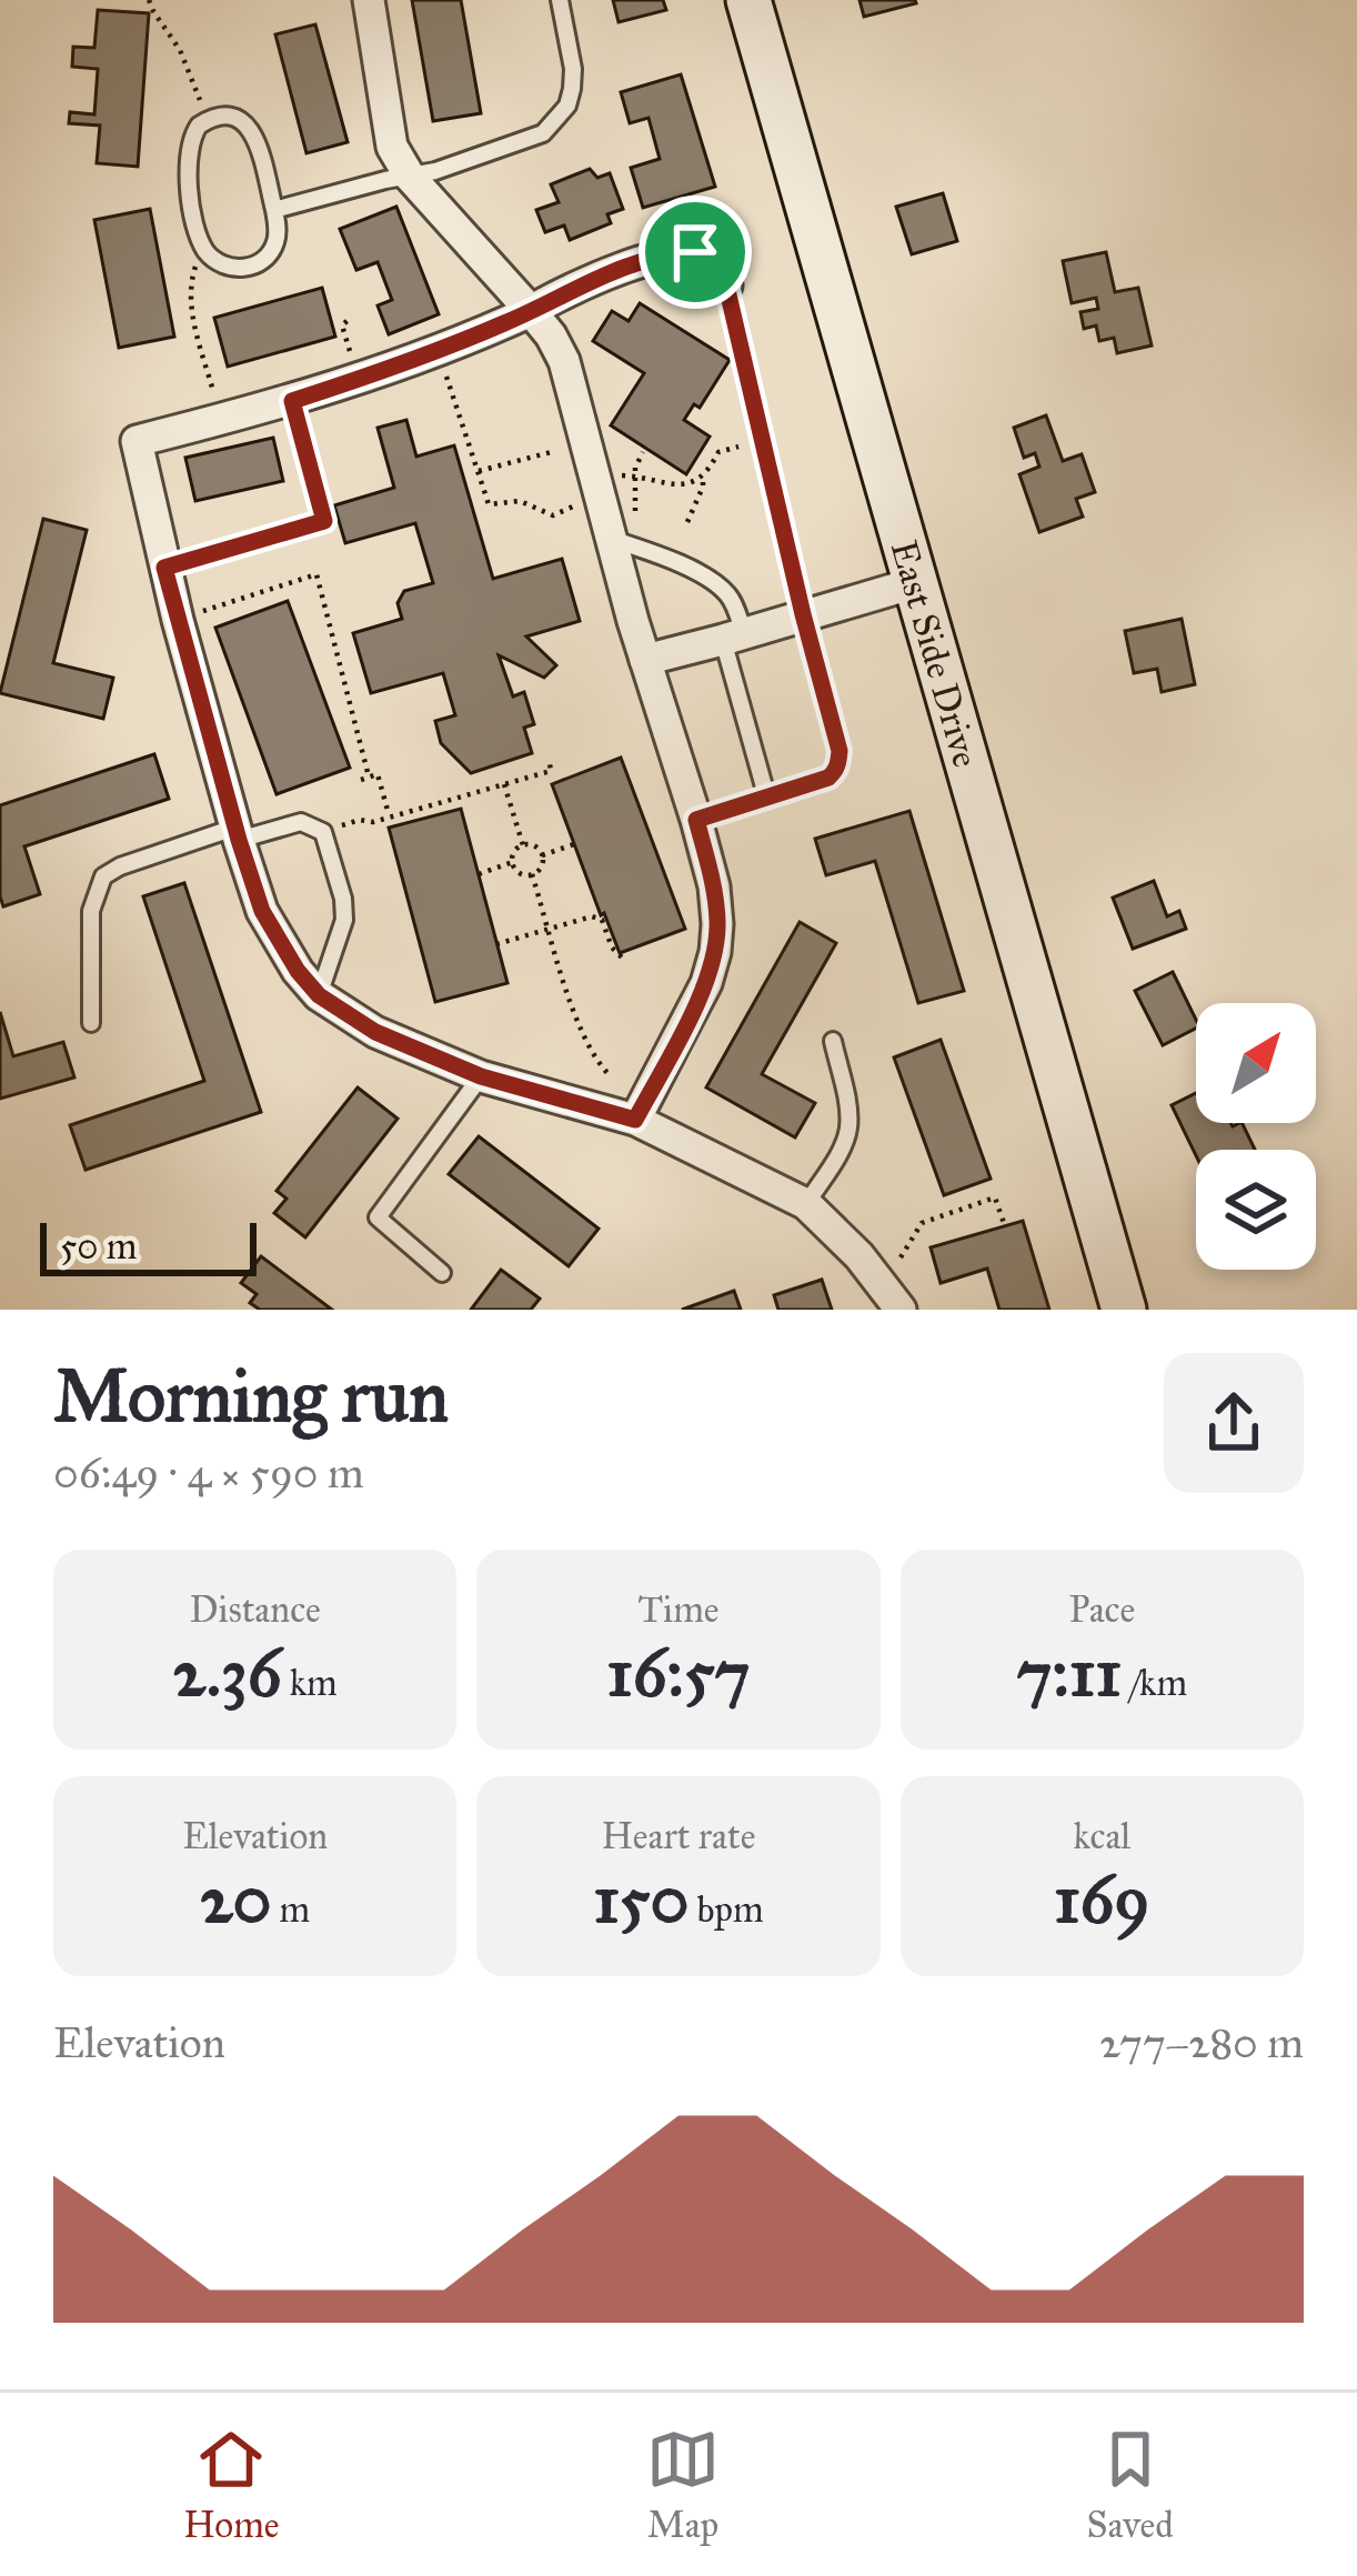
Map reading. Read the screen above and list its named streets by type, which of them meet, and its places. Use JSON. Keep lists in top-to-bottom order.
{
  "streets": {
    "main road": ["East Side Drive"]
  },
  "scale_bar": "50 m",
  "north": "top right",
  "page": {
    "scale": "50 m",
    "heading": ["Morning run", "06:49 · 4 × 590 m"],
    "stats": [
      ["Distance", "2.36 km"],
      ["Time", "16:57"],
      ["Pace", "7:11 /km"],
      ["Elevation", "20 m"],
      ["Heart rate", "150 bpm"],
      ["kcal", "169"]
    ],
    "chart": ["Elevation", "277–280 m"],
    "tabs": ["Home", "Map", "Saved"]
  }
}
